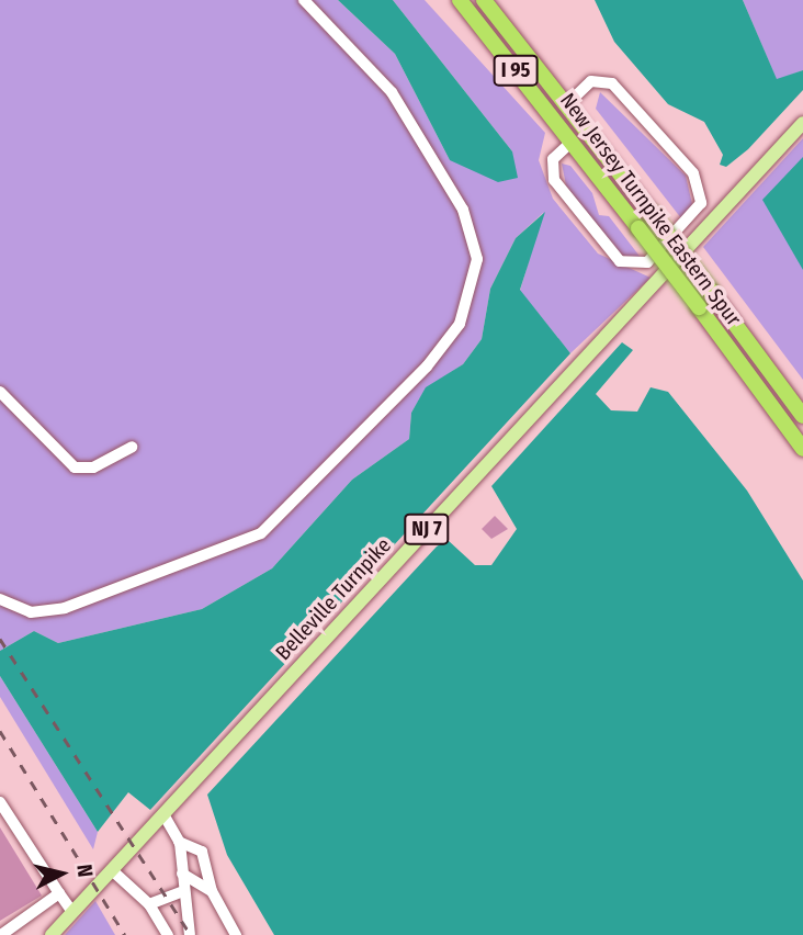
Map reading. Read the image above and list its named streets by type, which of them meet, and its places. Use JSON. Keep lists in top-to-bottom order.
{
  "streets": {
    "highway": ["I 95", "New Jersey Turnpike Eastern Spur"],
    "main road": ["NJ 7", "Belleville Turnpike"]
  },
  "north": "right"
}
